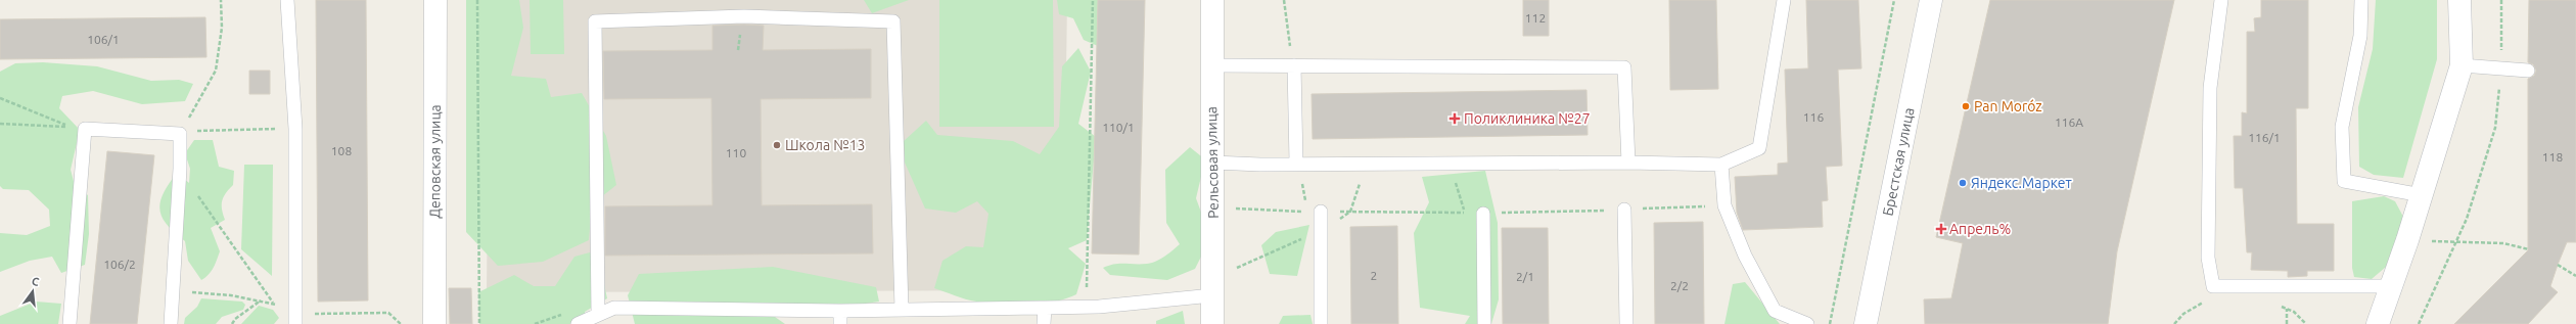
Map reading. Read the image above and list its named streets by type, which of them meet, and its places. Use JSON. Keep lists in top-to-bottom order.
{
  "streets": {
    "street": ["Деповская улица", "Брестская улица", "Рельсовая улица"]
  },
  "places": {
    "other": ["Pan Moróz", "Школа №13", "Яндекс.Маркет"],
    "health": ["Поликлиника №27", "Апрель%"]
  },
  "house_numbers": [
    "112",
    "106/1",
    "116",
    "116А",
    "110/1",
    "116/1",
    "108",
    "110",
    "118",
    "106/2",
    "2",
    "2/1",
    "2/2"
  ],
  "north": "top"
}
